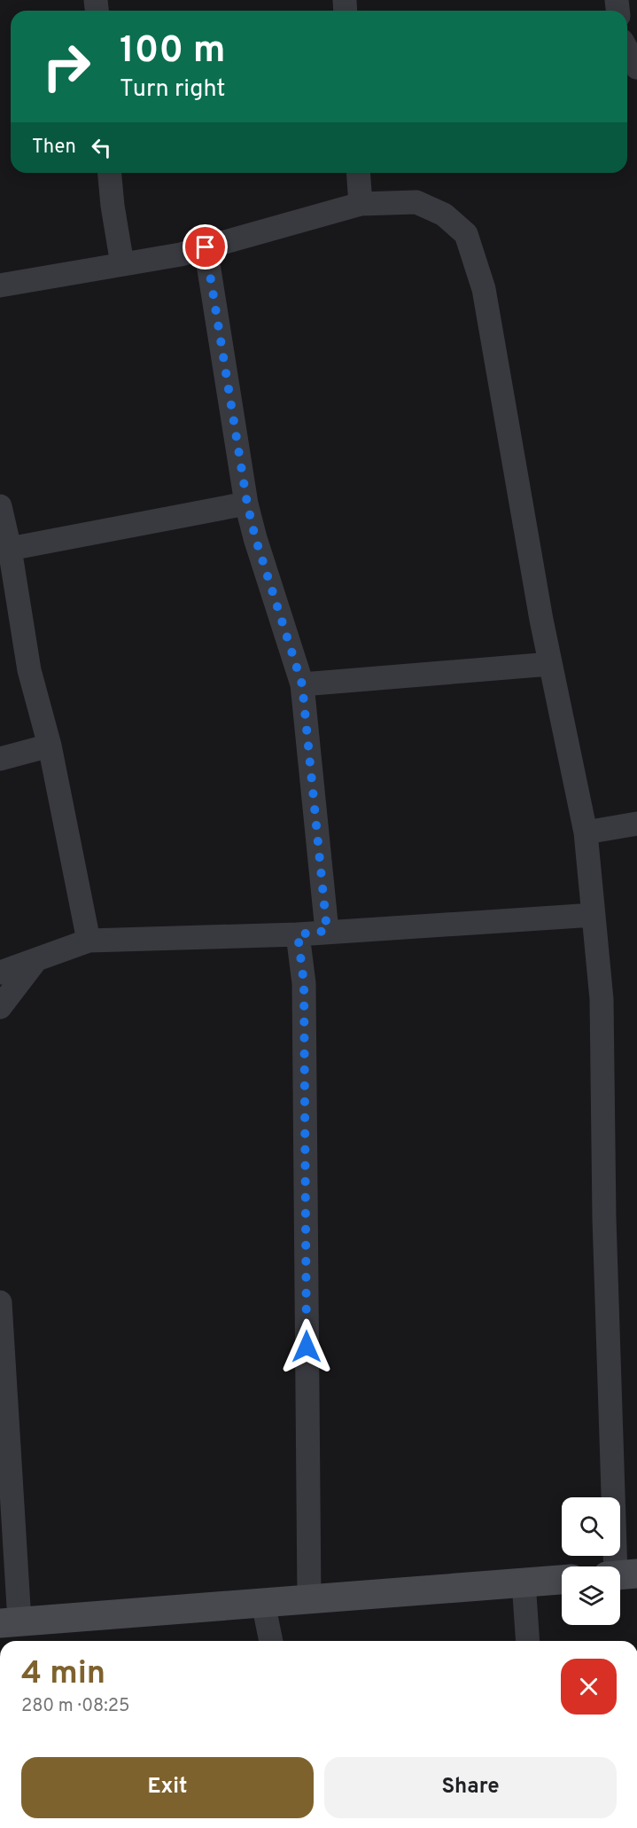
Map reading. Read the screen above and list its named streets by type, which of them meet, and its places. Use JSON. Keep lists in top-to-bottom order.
{
  "page": {
    "turn": ["100 m", "Turn right"],
    "then": "Then",
    "heading": ["4 min", "280 m · 08:25"],
    "buttons": ["Exit", "Share"]
  }
}
